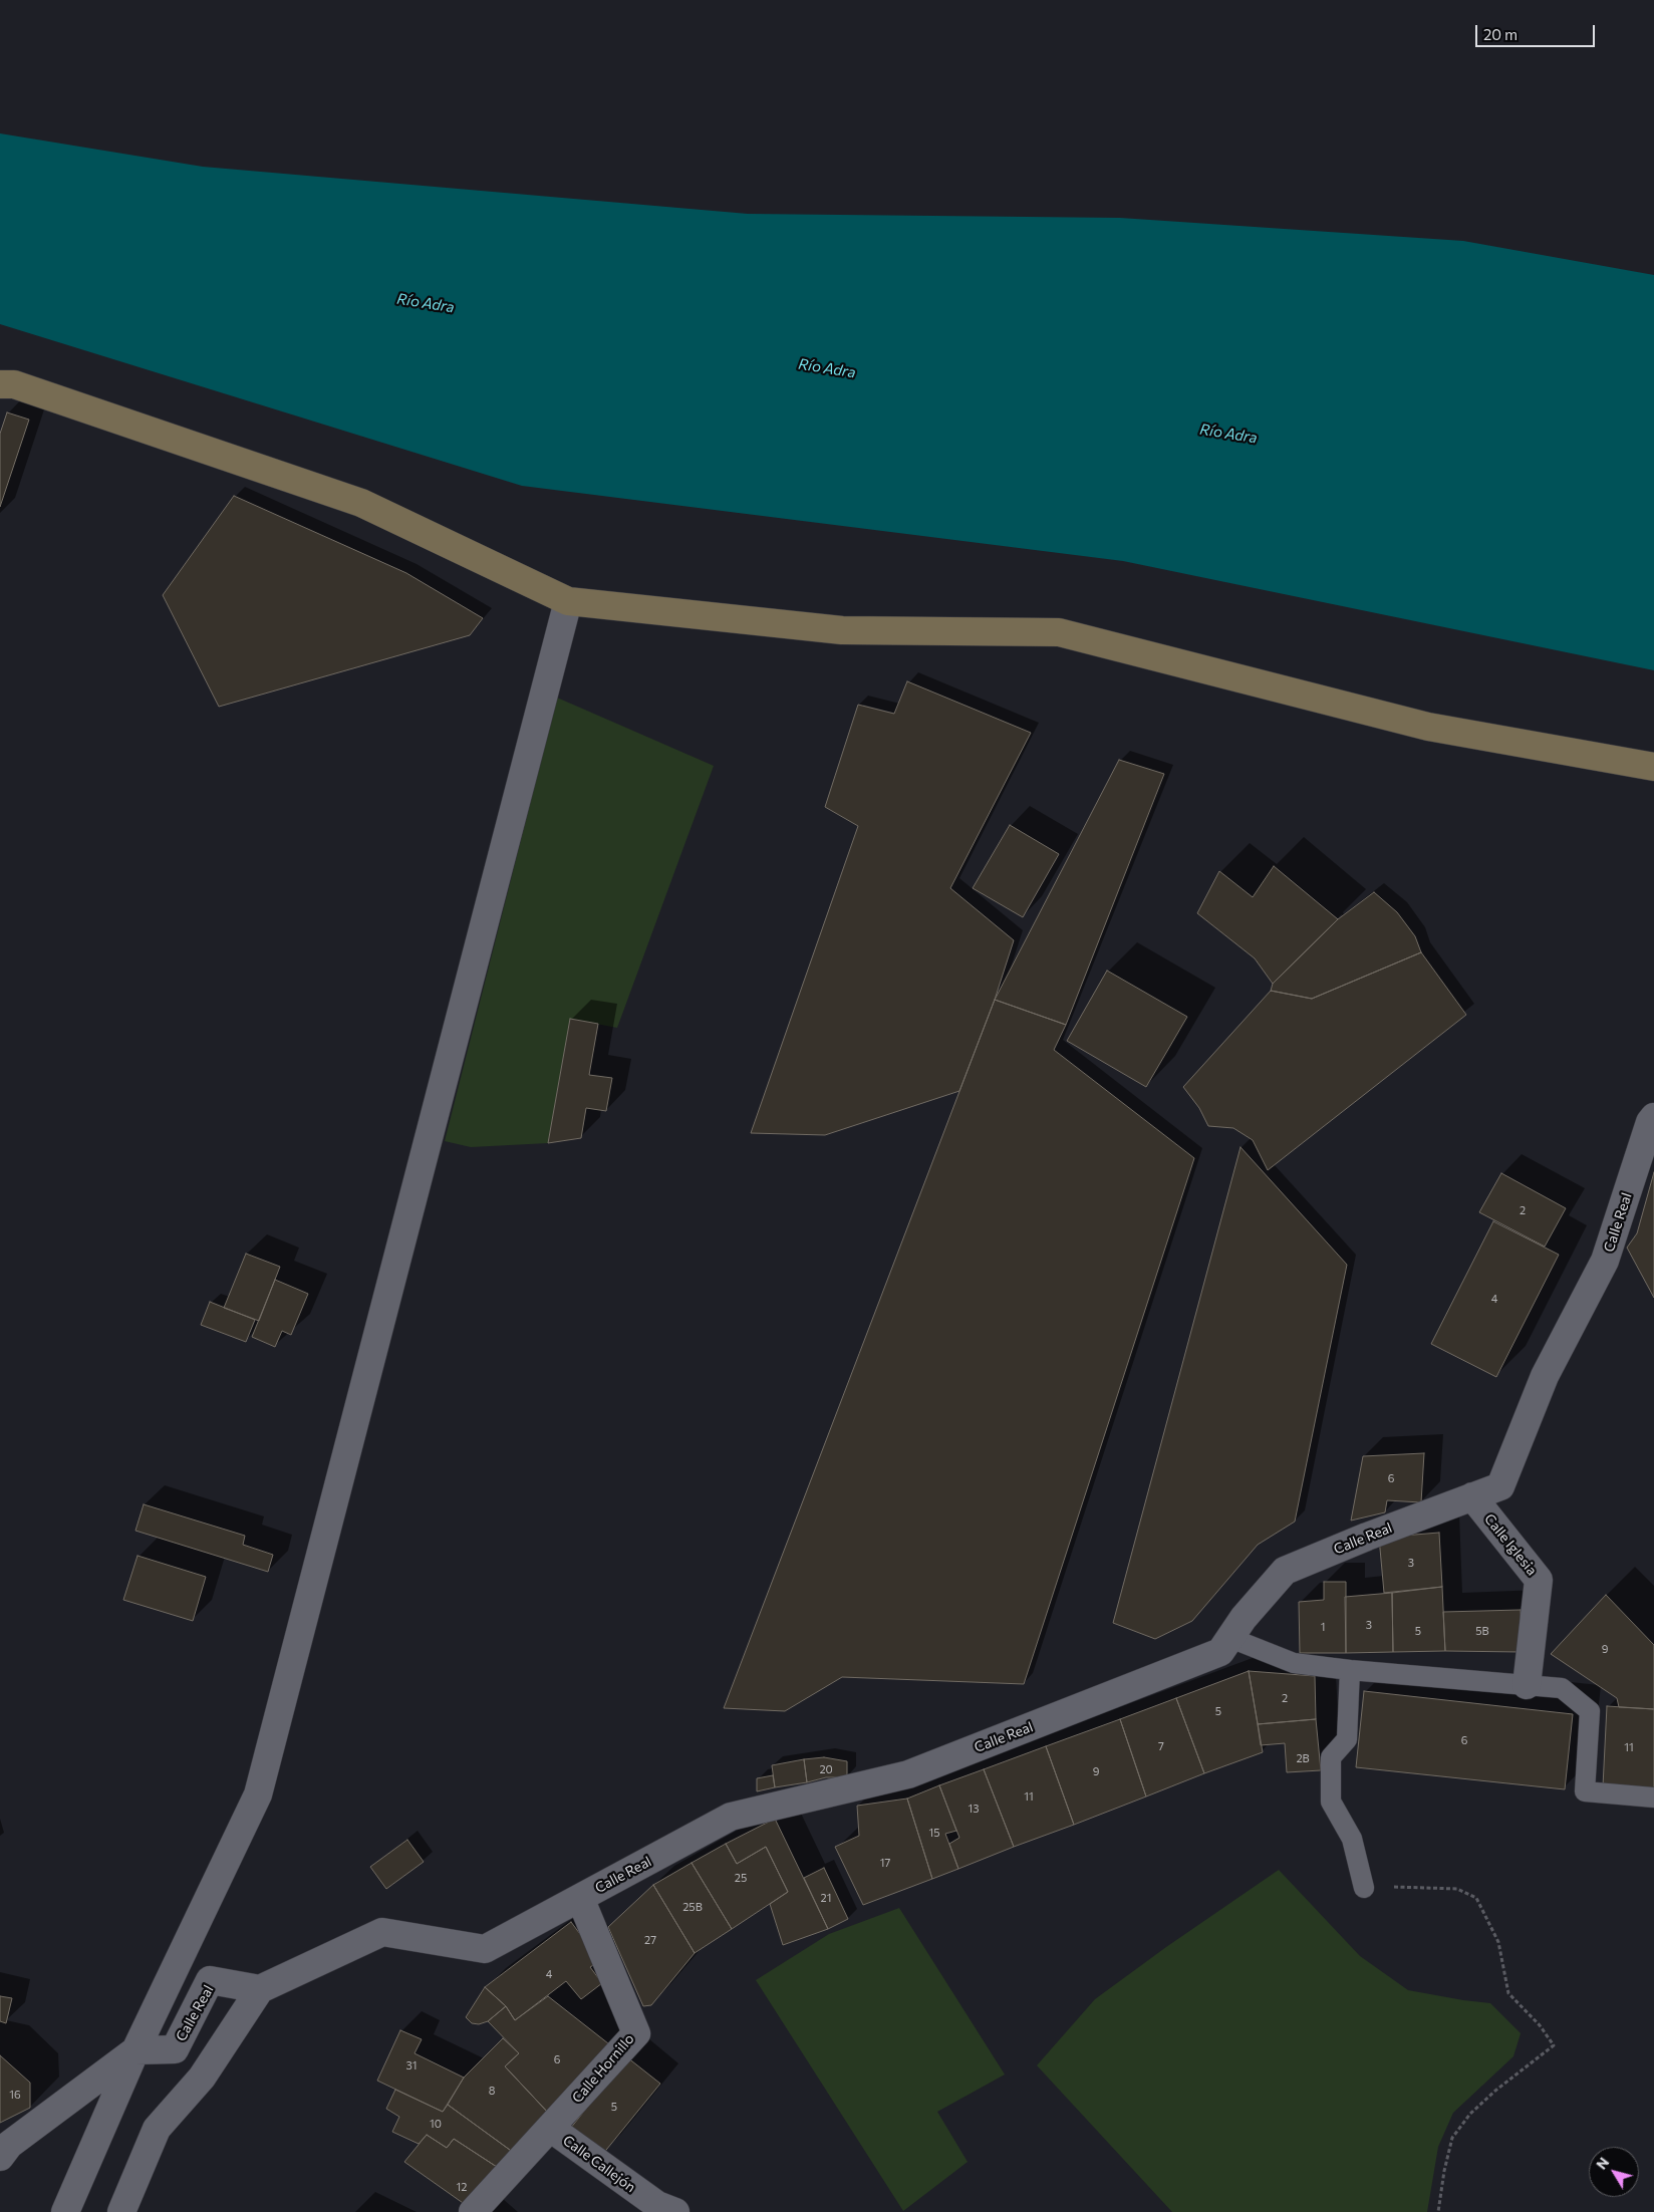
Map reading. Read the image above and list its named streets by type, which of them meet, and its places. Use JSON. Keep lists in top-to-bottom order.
{
  "streets": {
    "street": [
      "Calle Real",
      "Calle Iglesia",
      "Calle Hornillo",
      "Calle Callejón"
    ]
  },
  "crossings": [
    ["Calle Real", "Calle Iglesia"],
    ["Calle Real", "Calle Hornillo"],
    ["Calle Hornillo", "Calle Callejón"]
  ],
  "water": ["Río Adra"],
  "house_numbers": [
    "2",
    "4",
    "6",
    "3",
    "3",
    "1",
    "5",
    "5B",
    "9",
    "2",
    "5",
    "6",
    "7",
    "11",
    "2B",
    "20",
    "9",
    "11",
    "13",
    "15",
    "17",
    "25",
    "21",
    "25B",
    "27",
    "4",
    "6",
    "31",
    "8",
    "16",
    "5",
    "10",
    "12"
  ],
  "scale_bar": "20 m",
  "north": "top left"
}
